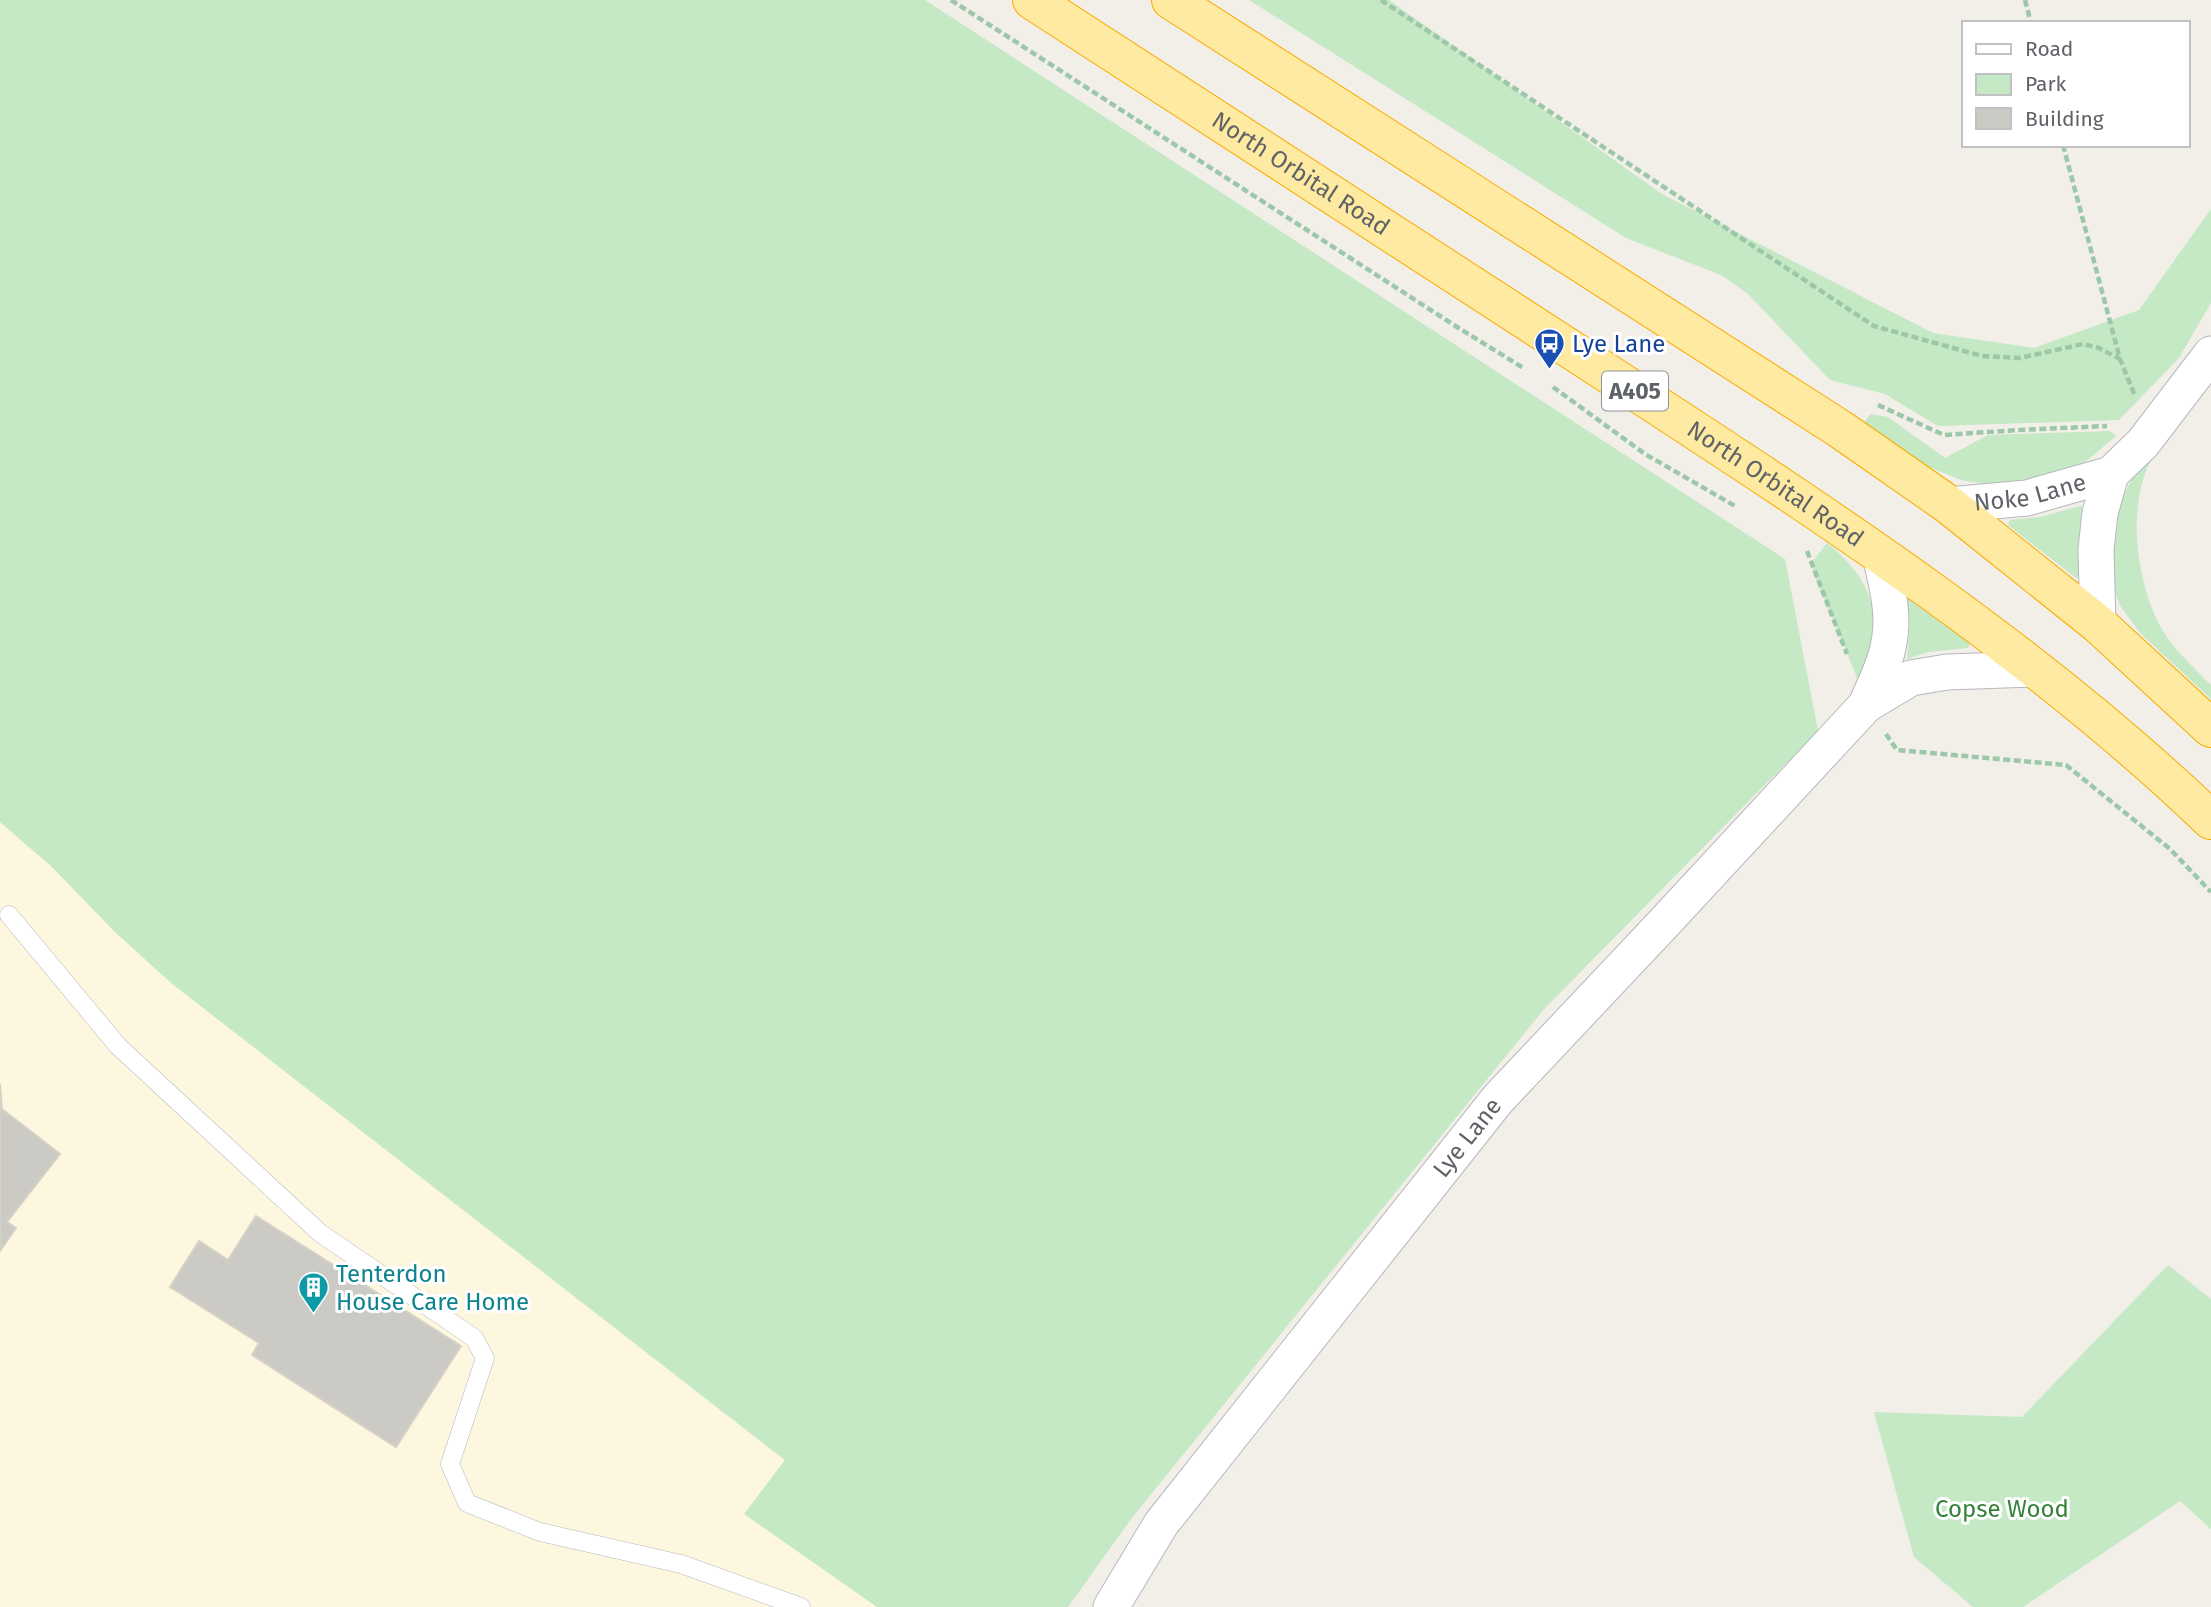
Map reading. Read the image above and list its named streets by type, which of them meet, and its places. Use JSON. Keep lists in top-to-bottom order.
{
  "streets": {
    "highway": ["North Orbital Road", "A405"],
    "street": ["Noke Lane", "Lye Lane"]
  },
  "crossings": [
    ["North Orbital Road", "Lye Lane"]
  ],
  "parks": ["Copse Wood"],
  "places": {
    "bus stop": ["Lye Lane"],
    "building": ["Tenterdon House Care Home"]
  },
  "legend": ["Road", "Park", "Building"]
}
